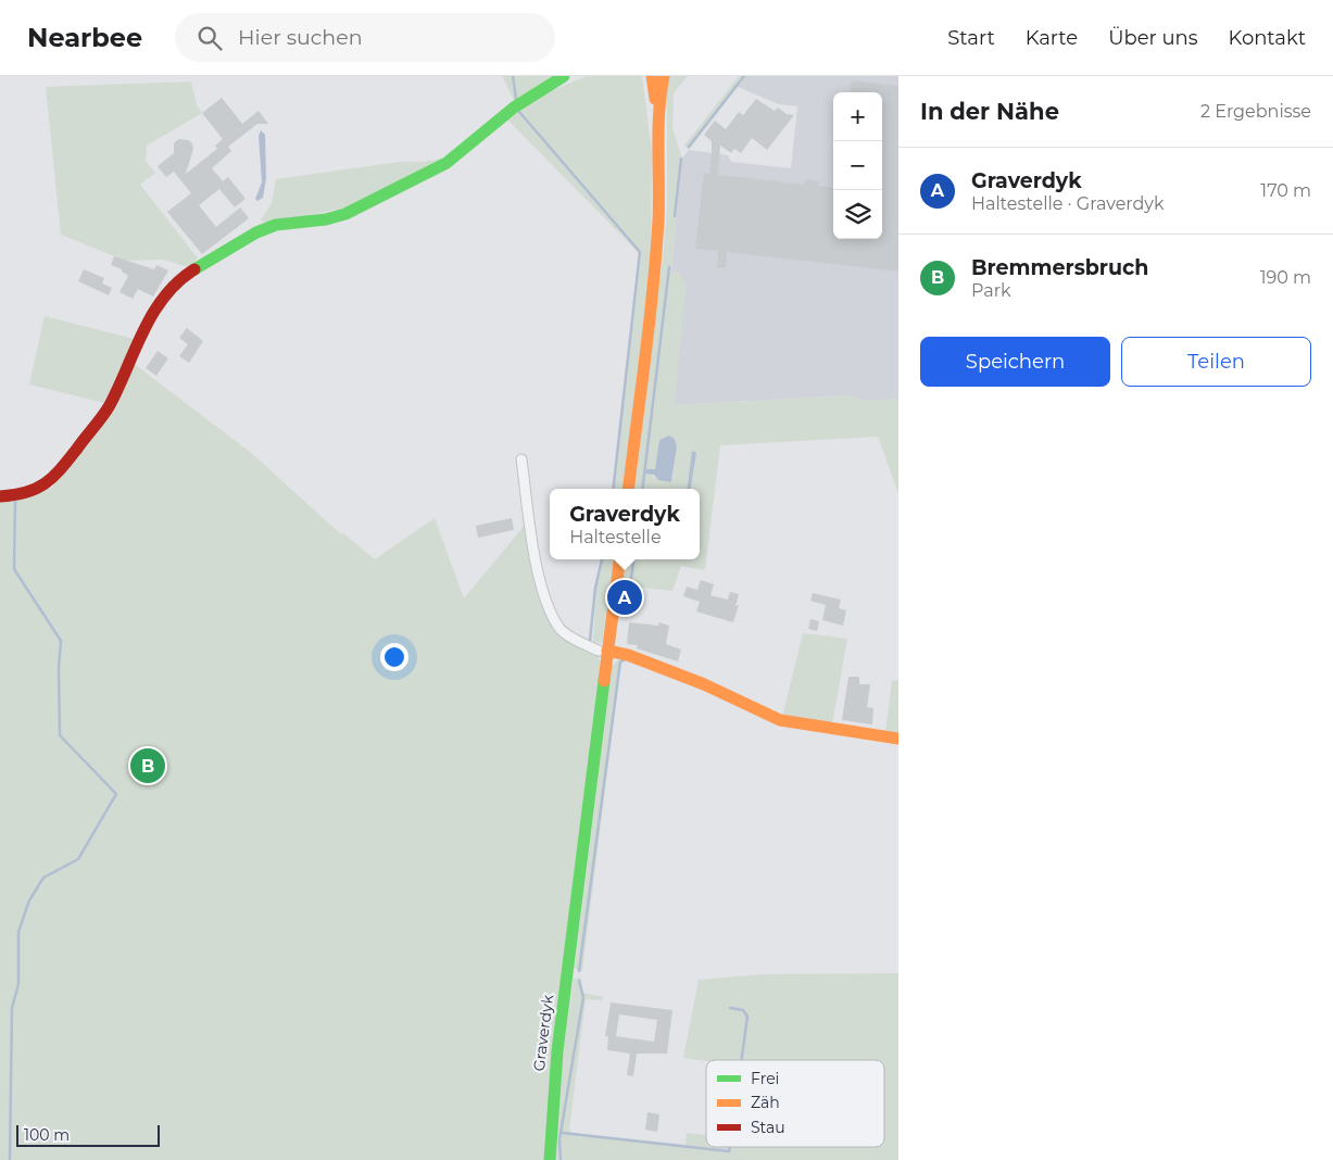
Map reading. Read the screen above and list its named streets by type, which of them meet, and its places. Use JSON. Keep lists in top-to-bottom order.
{
  "streets": {
    "main road": ["Graverdyk"]
  },
  "legend": ["Frei", "Zäh", "Stau"],
  "scale_bar": "100 m",
  "page": {
    "header": "Nearbee",
    "search": "Hier suchen",
    "nav": [
      "Start",
      "Karte",
      "Über uns",
      "Kontakt"
    ],
    "heading": ["In der Nähe", "2 Ergebnisse"],
    "map_buttons": ["+", "−"],
    "list": [
      {
        "mark": "A",
        "name": "Graverdyk",
        "note": "Haltestelle · Graverdyk",
        "value": "170 m"
      },
      {
        "mark": "B",
        "name": "Bremmersbruch",
        "note": "Park",
        "value": "190 m"
      }
    ],
    "buttons": ["Speichern", "Teilen"],
    "popup": ["Graverdyk", "Haltestelle"],
    "pins": ["A", "B"],
    "scale": "100 m"
  }
}
